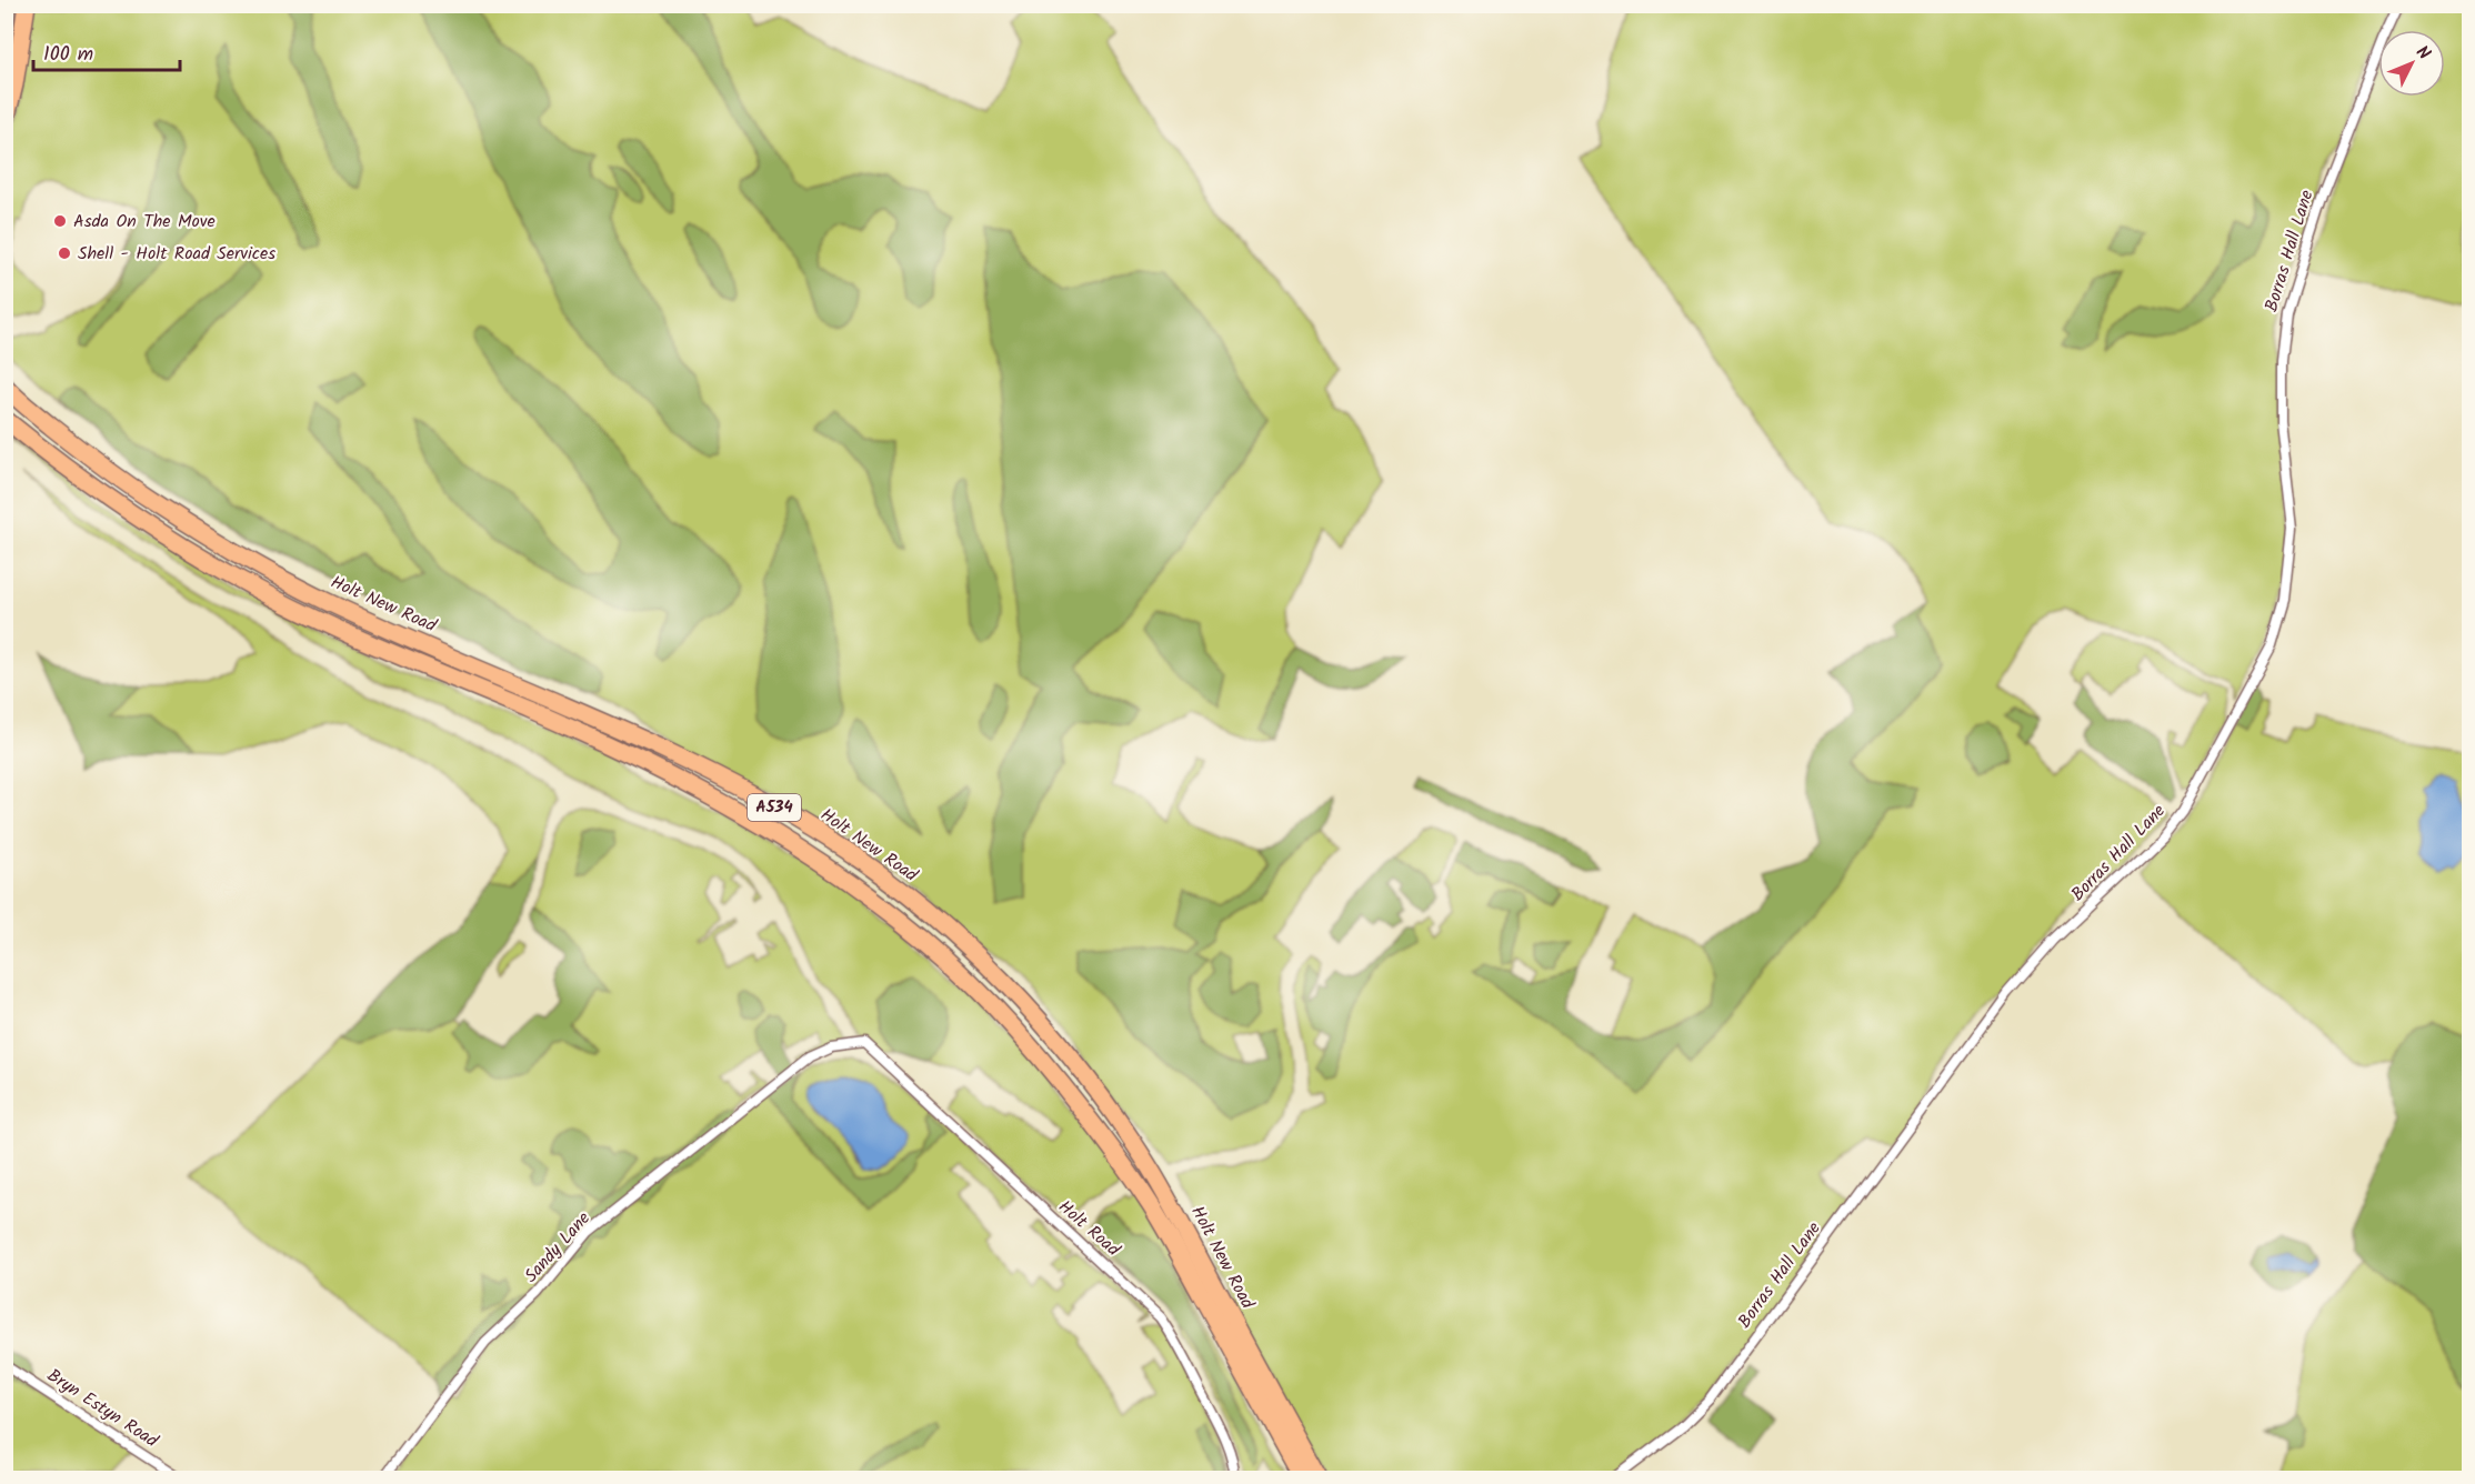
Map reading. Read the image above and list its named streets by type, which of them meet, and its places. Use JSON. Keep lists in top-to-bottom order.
{
  "streets": {
    "highway": ["Holt New Road", "A534"],
    "street": [
      "Borras Hall Lane",
      "Holt Road",
      "Sandy Lane",
      "Bryn Estyn Road"
    ]
  },
  "crossings": [
    ["Holt Road", "Sandy Lane"]
  ],
  "places": ["Asda On The Move", "Shell - Holt Road Services"],
  "scale_bar": "100 m",
  "north": "top right"
}
